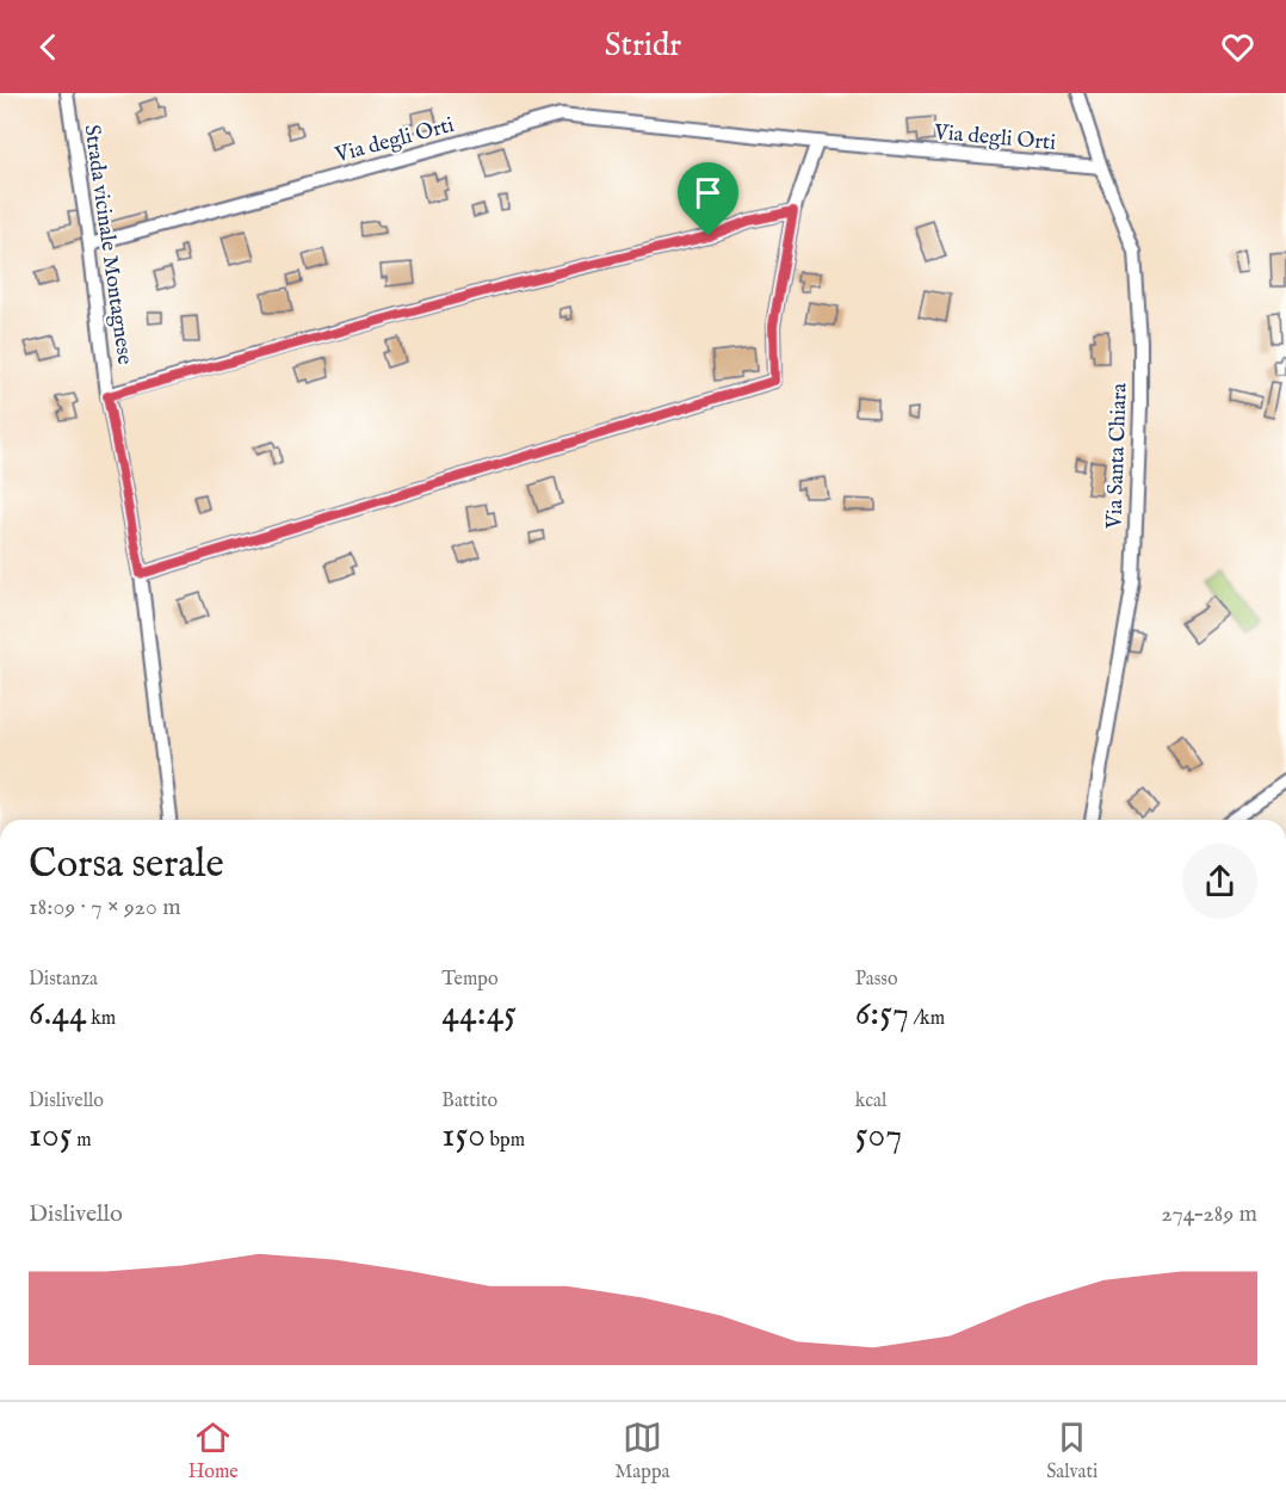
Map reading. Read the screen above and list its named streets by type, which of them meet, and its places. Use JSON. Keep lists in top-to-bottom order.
{
  "streets": {
    "street": ["Via degli Orti", "Strada vicinale Montagnese", "Via Santa Chiara"]
  },
  "crossings": [
    ["Via degli Orti", "Strada vicinale Montagnese"],
    ["Via degli Orti", "Via Santa Chiara"]
  ],
  "page": {
    "header": "Stridr",
    "heading": ["Corsa serale", "18:09 · 7 × 920 m"],
    "stats": [
      ["Distanza", "6.44 km"],
      ["Tempo", "44:45"],
      ["Passo", "6:57 /km"],
      ["Dislivello", "105 m"],
      ["Battito", "150 bpm"],
      ["kcal", "507"]
    ],
    "chart": ["Dislivello", "274–289 m"],
    "tabs": ["Home", "Mappa", "Salvati"]
  }
}
